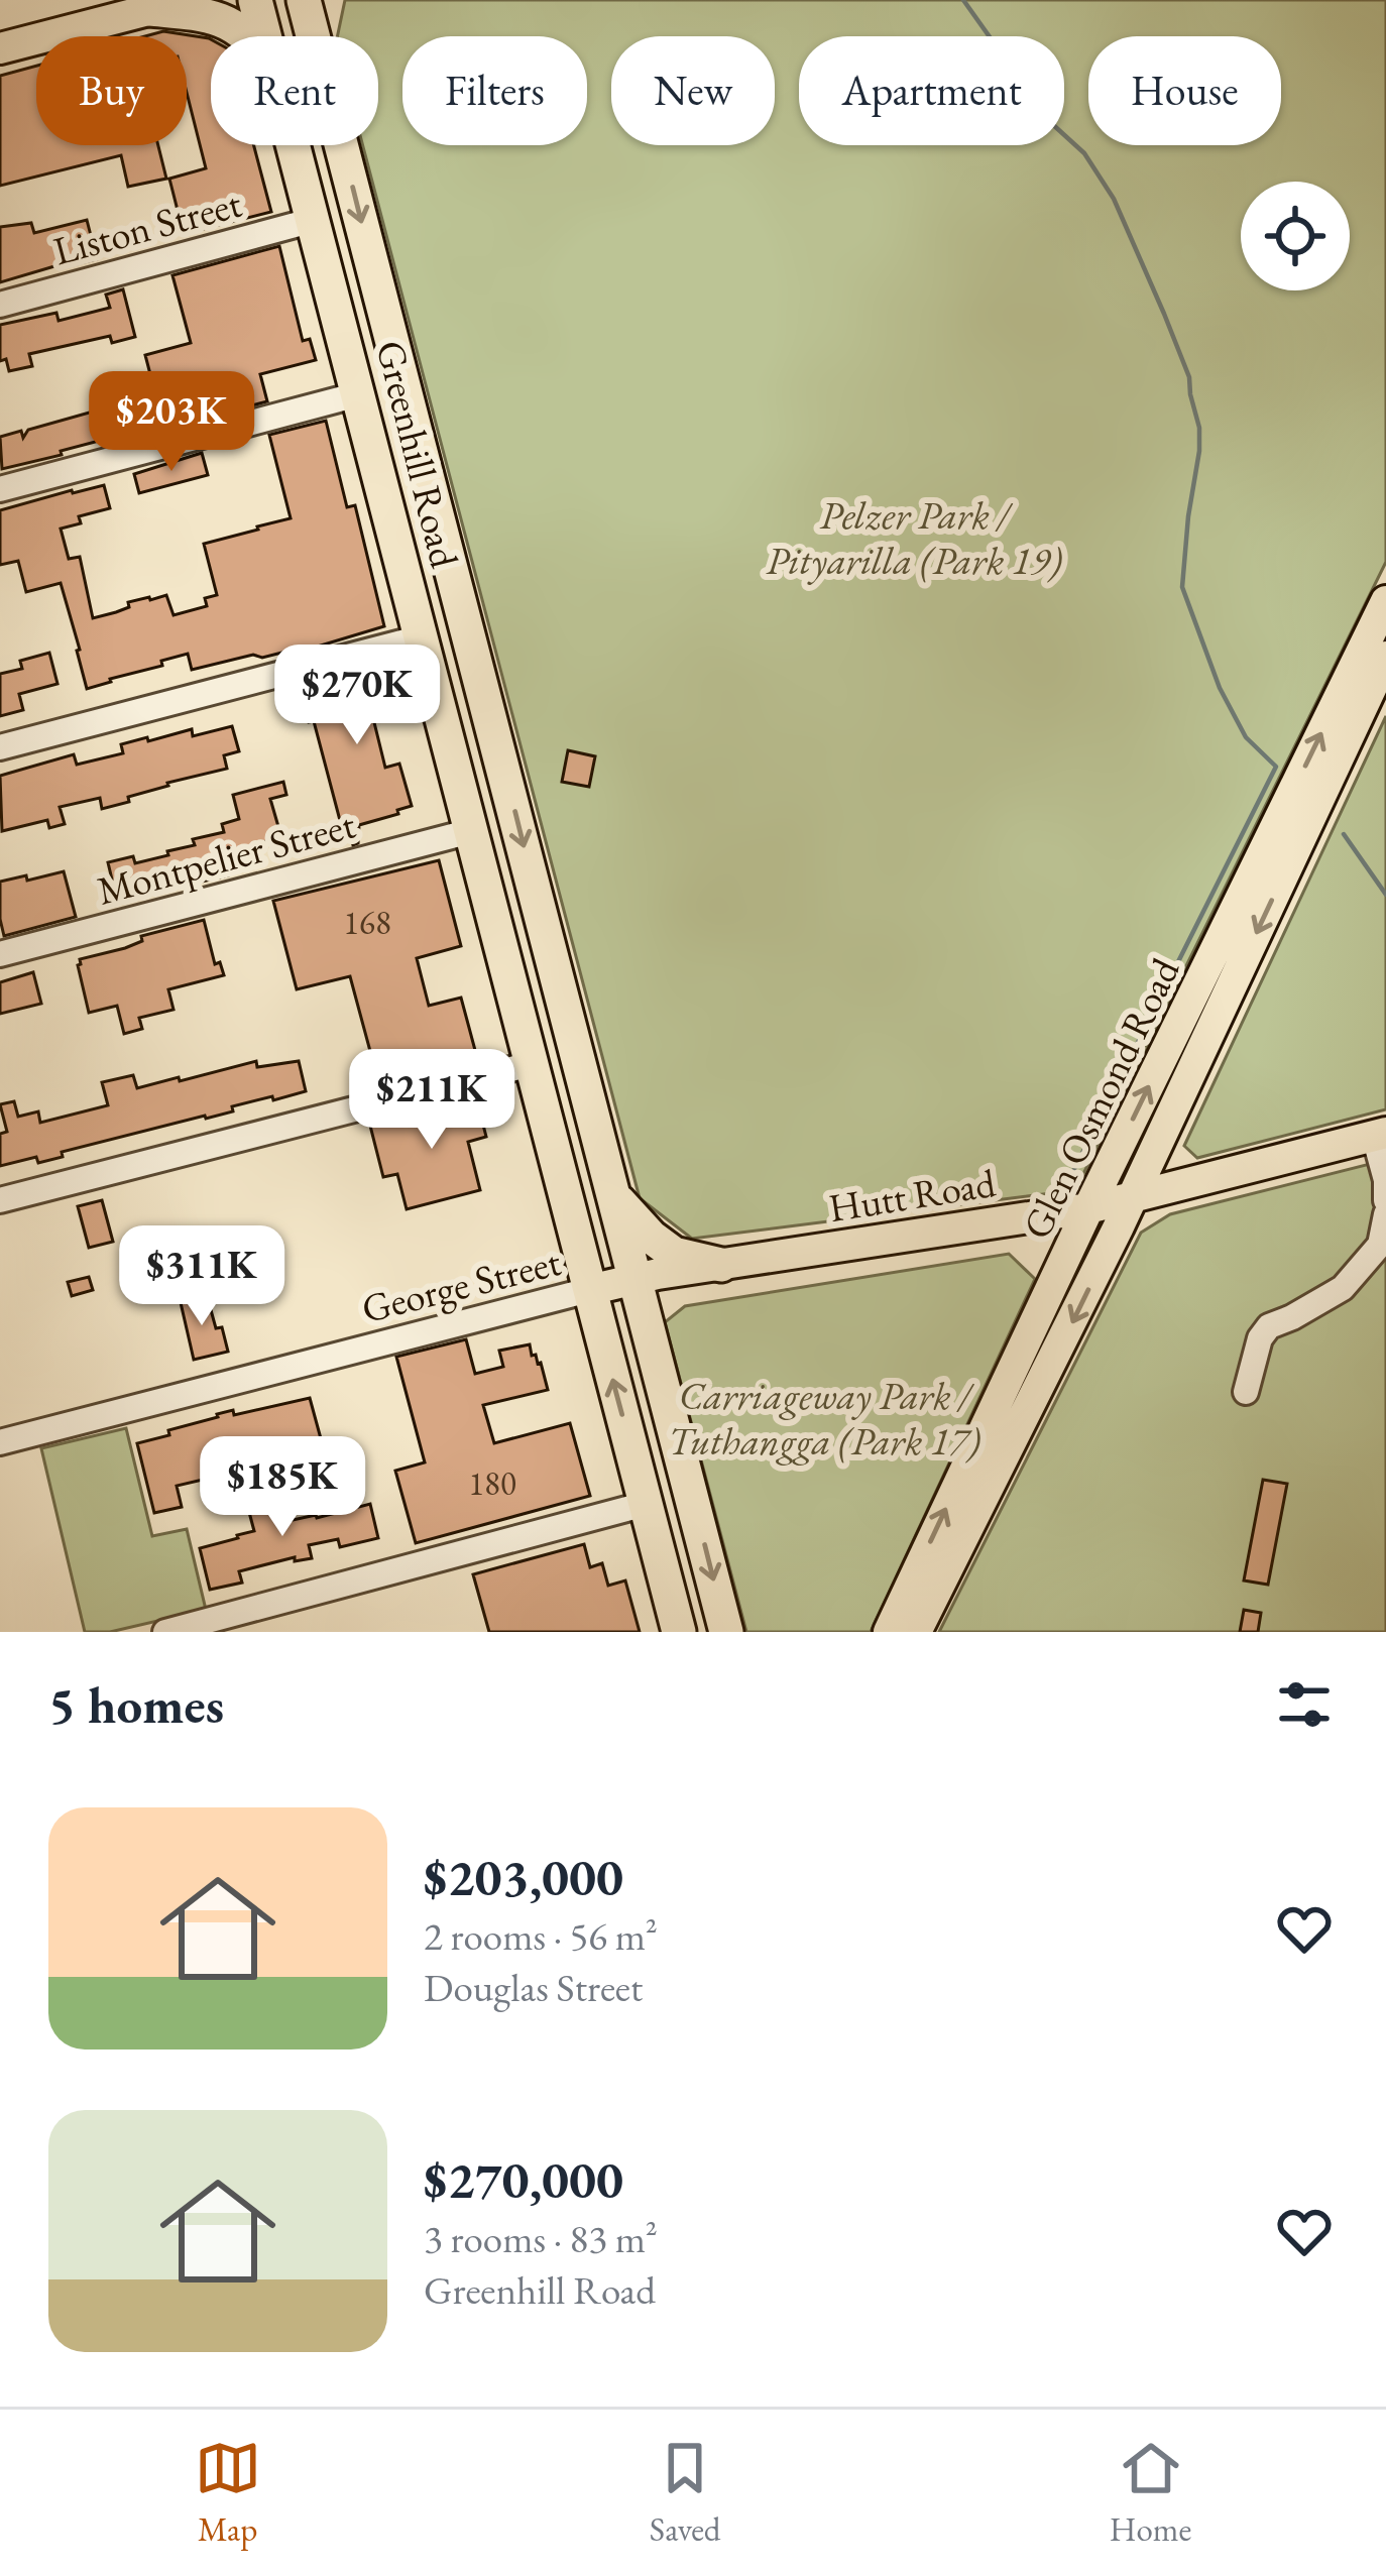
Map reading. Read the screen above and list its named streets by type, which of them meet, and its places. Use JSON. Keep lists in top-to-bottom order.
{
  "streets": {
    "highway": ["Greenhill Road"],
    "main road": ["Glen Osmond Road", "Hutt Road"],
    "street": ["Liston Street", "Montpelier Street", "George Street"]
  },
  "crossings": [
    ["Liston Street", "Greenhill Road"],
    ["Greenhill Road", "Montpelier Street"],
    ["Greenhill Road", "Hutt Road"],
    ["Greenhill Road", "George Street"],
    ["Glen Osmond Road", "Hutt Road"],
    ["Hutt Road", "George Street"]
  ],
  "parks": ["Pelzer Park / Pityarilla (Park 19)", "Carriageway Park / Tuthangga (Park 17)"],
  "house_numbers": ["168", "180"],
  "page": {
    "chip": [
      "Buy",
      "Rent",
      "Filters",
      "New",
      "Apartment",
      "House"
    ],
    "price": [
      "$203K",
      "$270K",
      "$211K",
      "$311K",
      "$185K"
    ],
    "heading": "5 homes",
    "list": [
      {
        "name": "$203,000",
        "note": "2 rooms · 56 m² · Douglas Street"
      },
      {
        "name": "$270,000",
        "note": "3 rooms · 83 m² · Greenhill Road"
      }
    ],
    "tabs": ["Map", "Saved", "Home"]
  }
}
